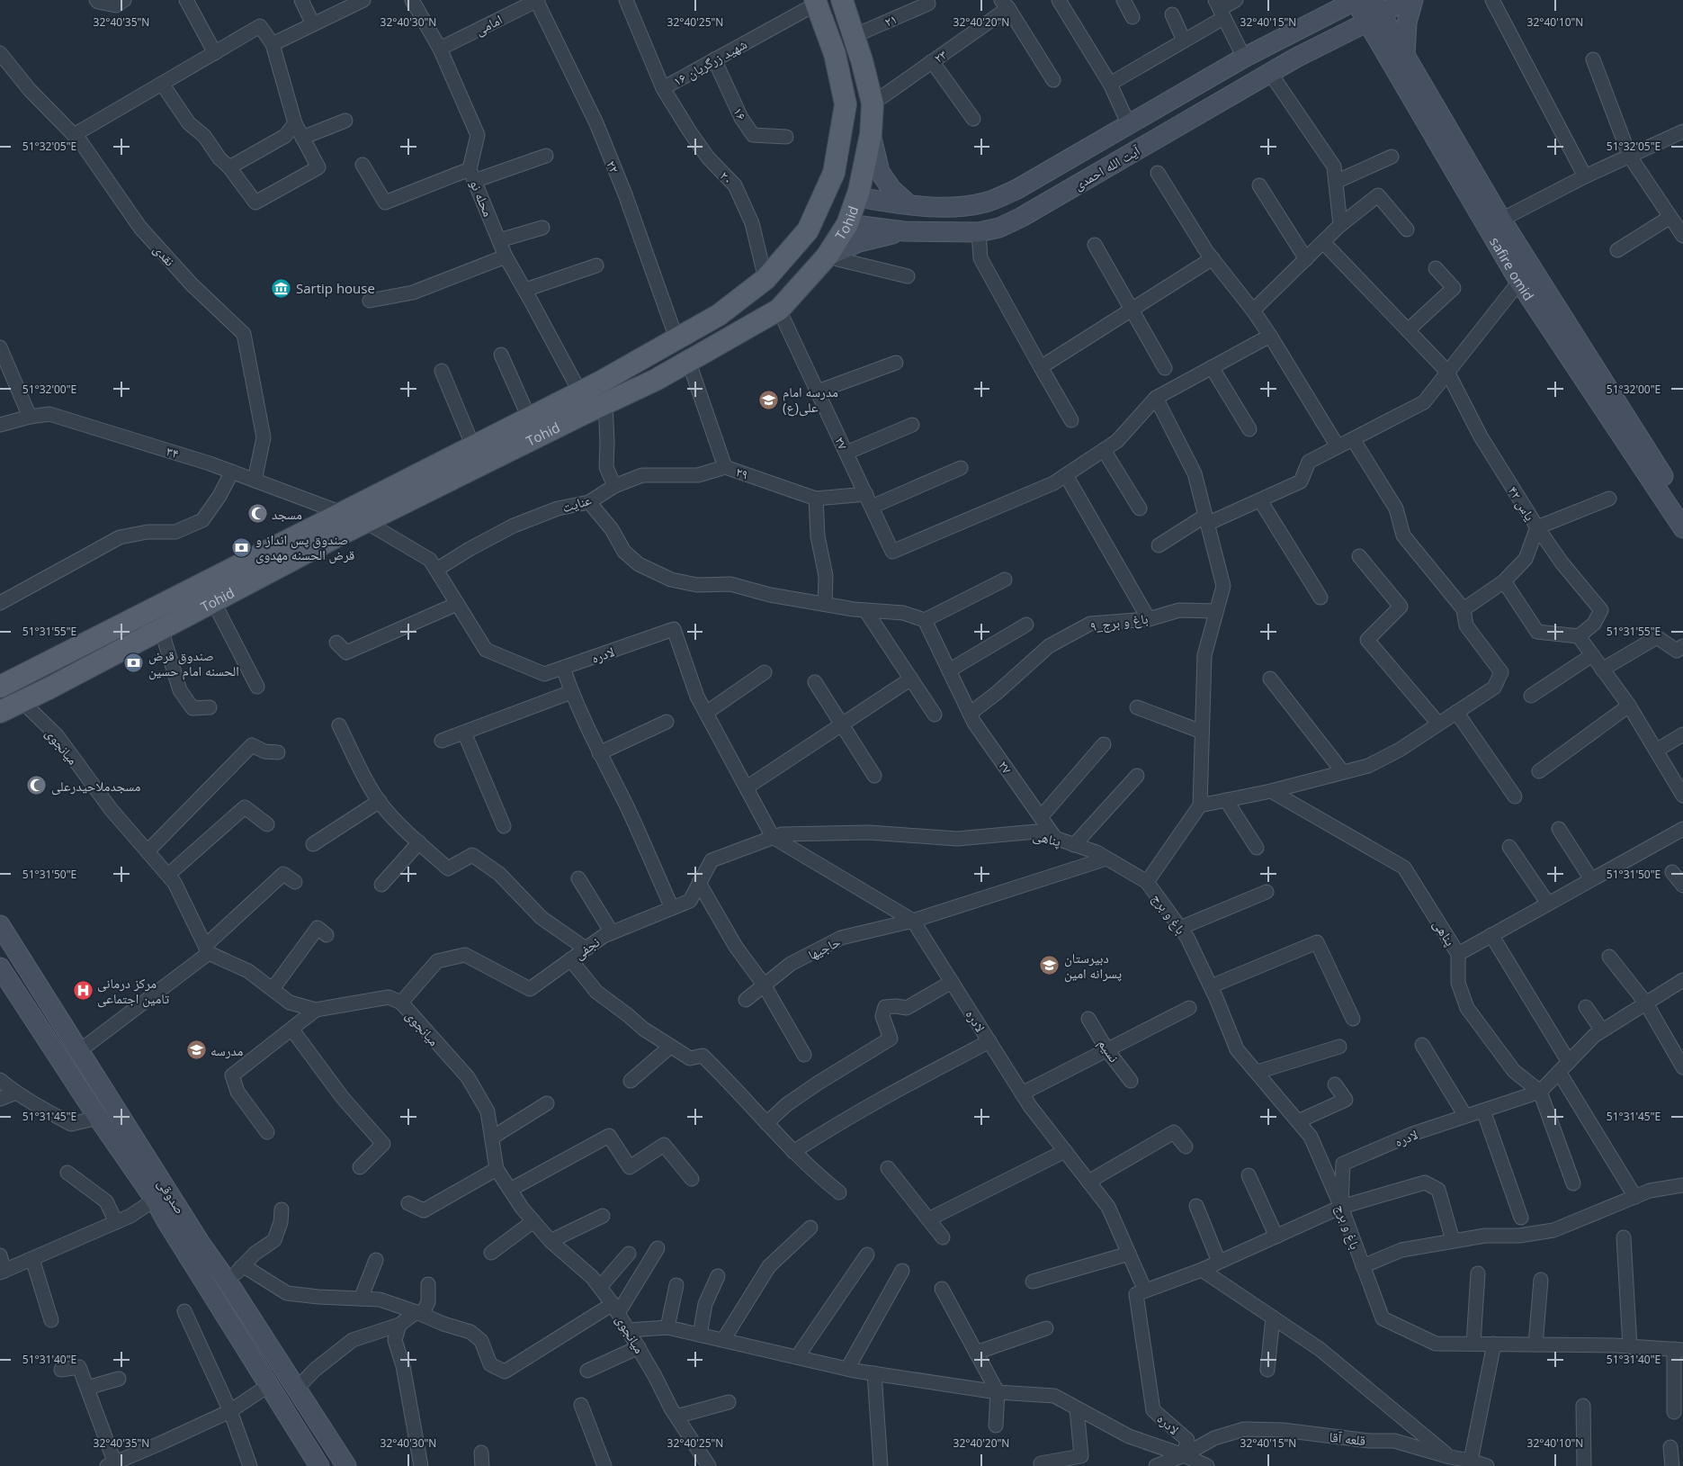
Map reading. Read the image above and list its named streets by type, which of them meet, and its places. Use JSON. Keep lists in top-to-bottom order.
{
  "streets": {
    "main road": ["Tohid"],
    "street": [
      "۲۱",
      "امامی",
      "۲۳",
      "۱۶ شهید زرگریان",
      "۱۶",
      "۲۲",
      "آیت الله احمدی",
      "۲۰",
      "محله نو",
      "نقدی",
      "safire omid",
      "۲۷",
      "۳۴",
      "۲۹",
      "عنایت",
      "یاس ۴۲",
      "۹_باغ و برج",
      "لادره",
      "میانجوی",
      "پناهی",
      "باغ و برج",
      "نجفی",
      "حاجیها",
      "نسیم",
      "صدوقی",
      "قلعه آقا"
    ]
  },
  "crossings": [
    ["۲۱", "Tohid"],
    ["امامی", "۲۲"],
    ["امامی", "محله نو"],
    ["۲۳", "Tohid"],
    ["۱۶ شهید زرگریان", "۱۶"],
    ["۱۶ شهید زرگریان", "۲۰"],
    ["۱۶ شهید زرگریان", "Tohid"],
    ["۲۲", "Tohid"],
    ["آیت الله احمدی", "Tohid"],
    ["آیت الله احمدی", "safire omid"],
    ["۲۰", "Tohid"],
    ["محله نو", "Tohid"],
    ["Tohid", "۲۷"],
    ["Tohid", "۳۴"],
    ["Tohid", "۲۹"],
    ["Tohid", "لادره"],
    ["Tohid", "میانجوی"],
    ["نقدی", "۳۴"],
    ["۲۷", "۲۹"],
    ["۲۷", "۹_باغ و برج"],
    ["۲۷", "پناهی"],
    ["۲۹", "عنایت"],
    ["عنایت", "لادره"],
    ["لادره", "پناهی"],
    ["لادره", "باغ و برج"],
    ["لادره", "نجفی"],
    ["لادره", "حاجیها"],
    ["لادره", "قلعه آقا"],
    ["میانجوی", "نجفی"],
    ["پناهی", "باغ و برج"],
    ["پناهی", "نجفی"]
  ],
  "places": {
    "museum": ["Sartip house"],
    "school or university": ["مدرسه امام علی(ع)", "دبیرستان پسرانه امین", "مدرسه"],
    "mosque": ["مسجد", "مسجدملاحیدرعلی"],
    "bank": ["صندوق پس انداز و قرض الحسنه مهدوی", "صندوق قرض الحسنه امام حسین"],
    "hospital": ["مرکز درمانی تامین اجتماعی"]
  },
  "coordinates": [
    "32°40'35\"N",
    "32°40'30\"N",
    "32°40'25\"N",
    "32°40'20\"N",
    "32°40'15\"N",
    "32°40'10\"N",
    "51°32'05\"E",
    "51°32'00\"E",
    "51°31'55\"E",
    "51°31'50\"E",
    "51°31'45\"E",
    "51°31'40\"E"
  ]
}
